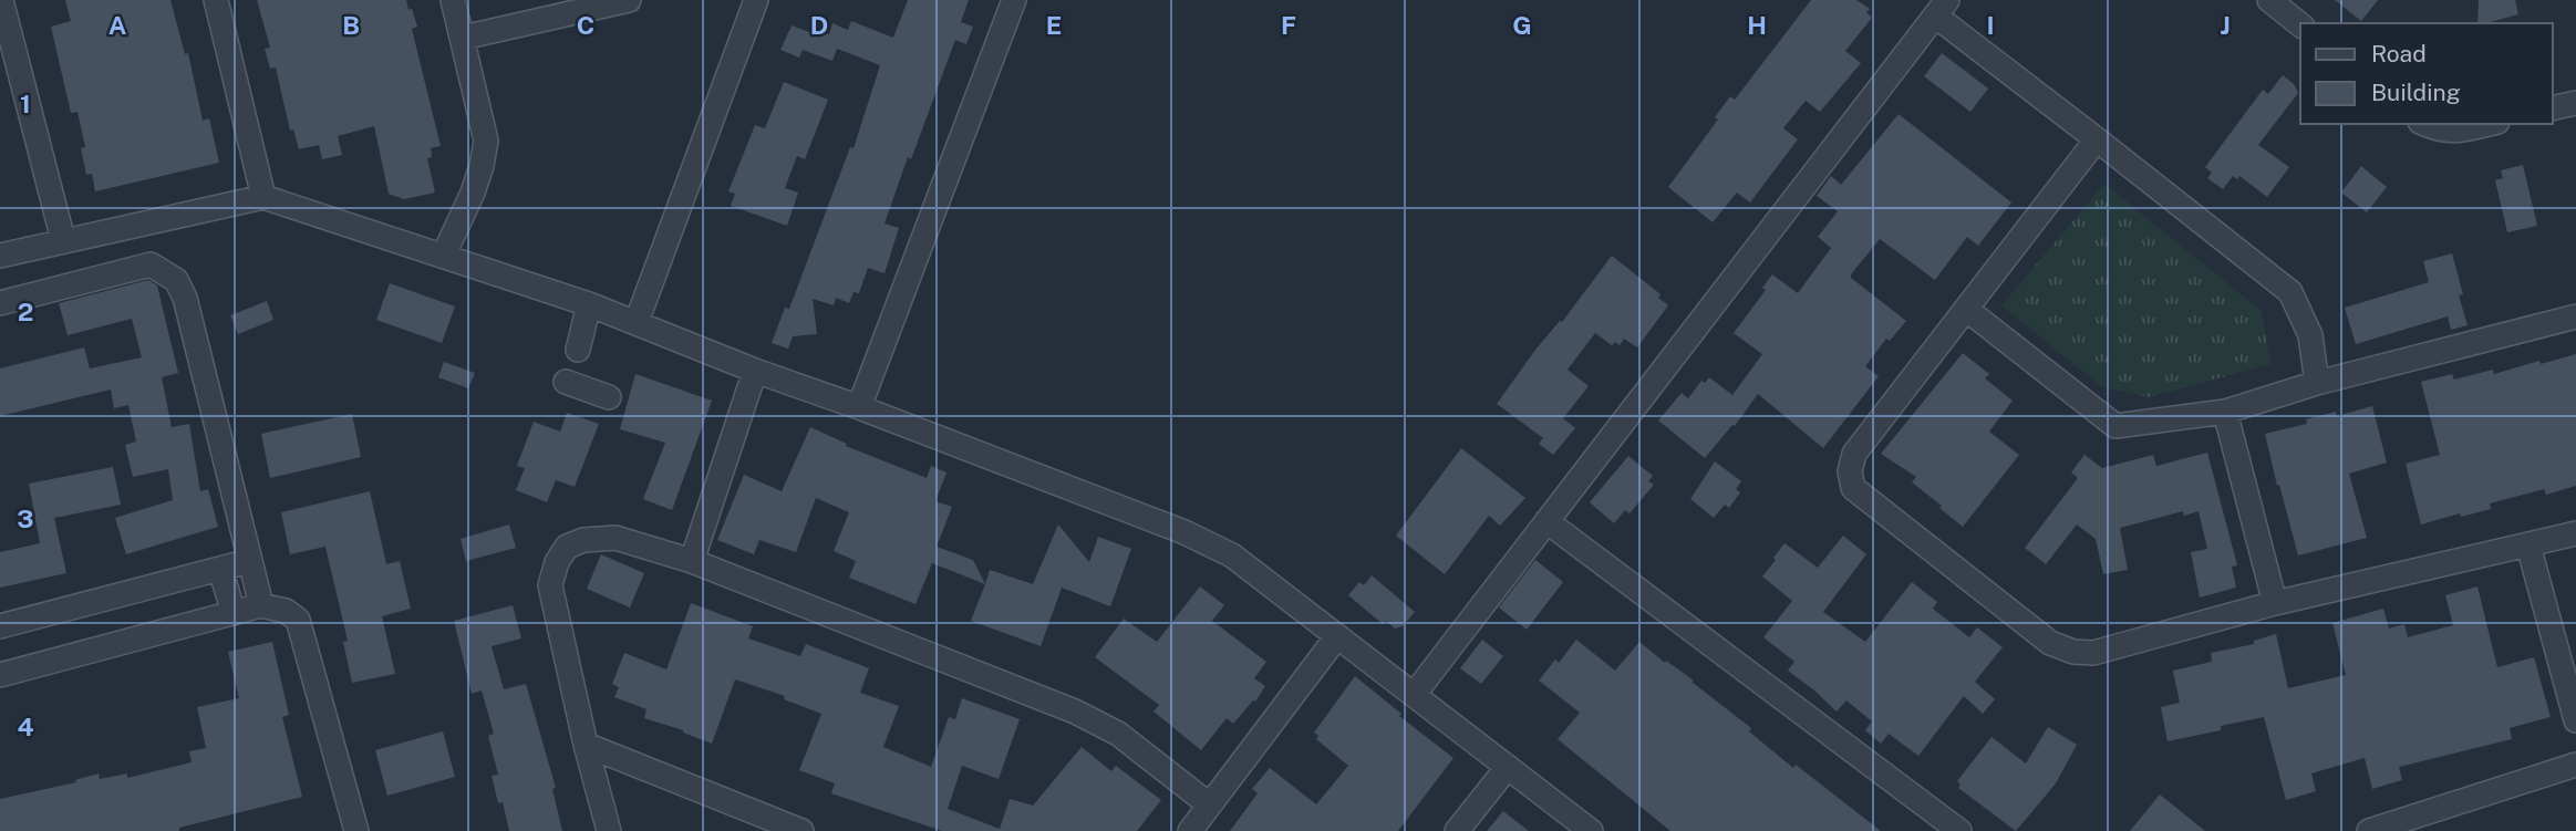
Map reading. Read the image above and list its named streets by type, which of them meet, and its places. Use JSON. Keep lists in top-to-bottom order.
{
  "legend": ["Road", "Building"],
  "grid": {
    "columns": [
      "A",
      "B",
      "C",
      "D",
      "E",
      "F",
      "G",
      "H",
      "I",
      "J"
    ],
    "rows": [
      "1",
      "2",
      "3",
      "4"
    ]
  }
}
